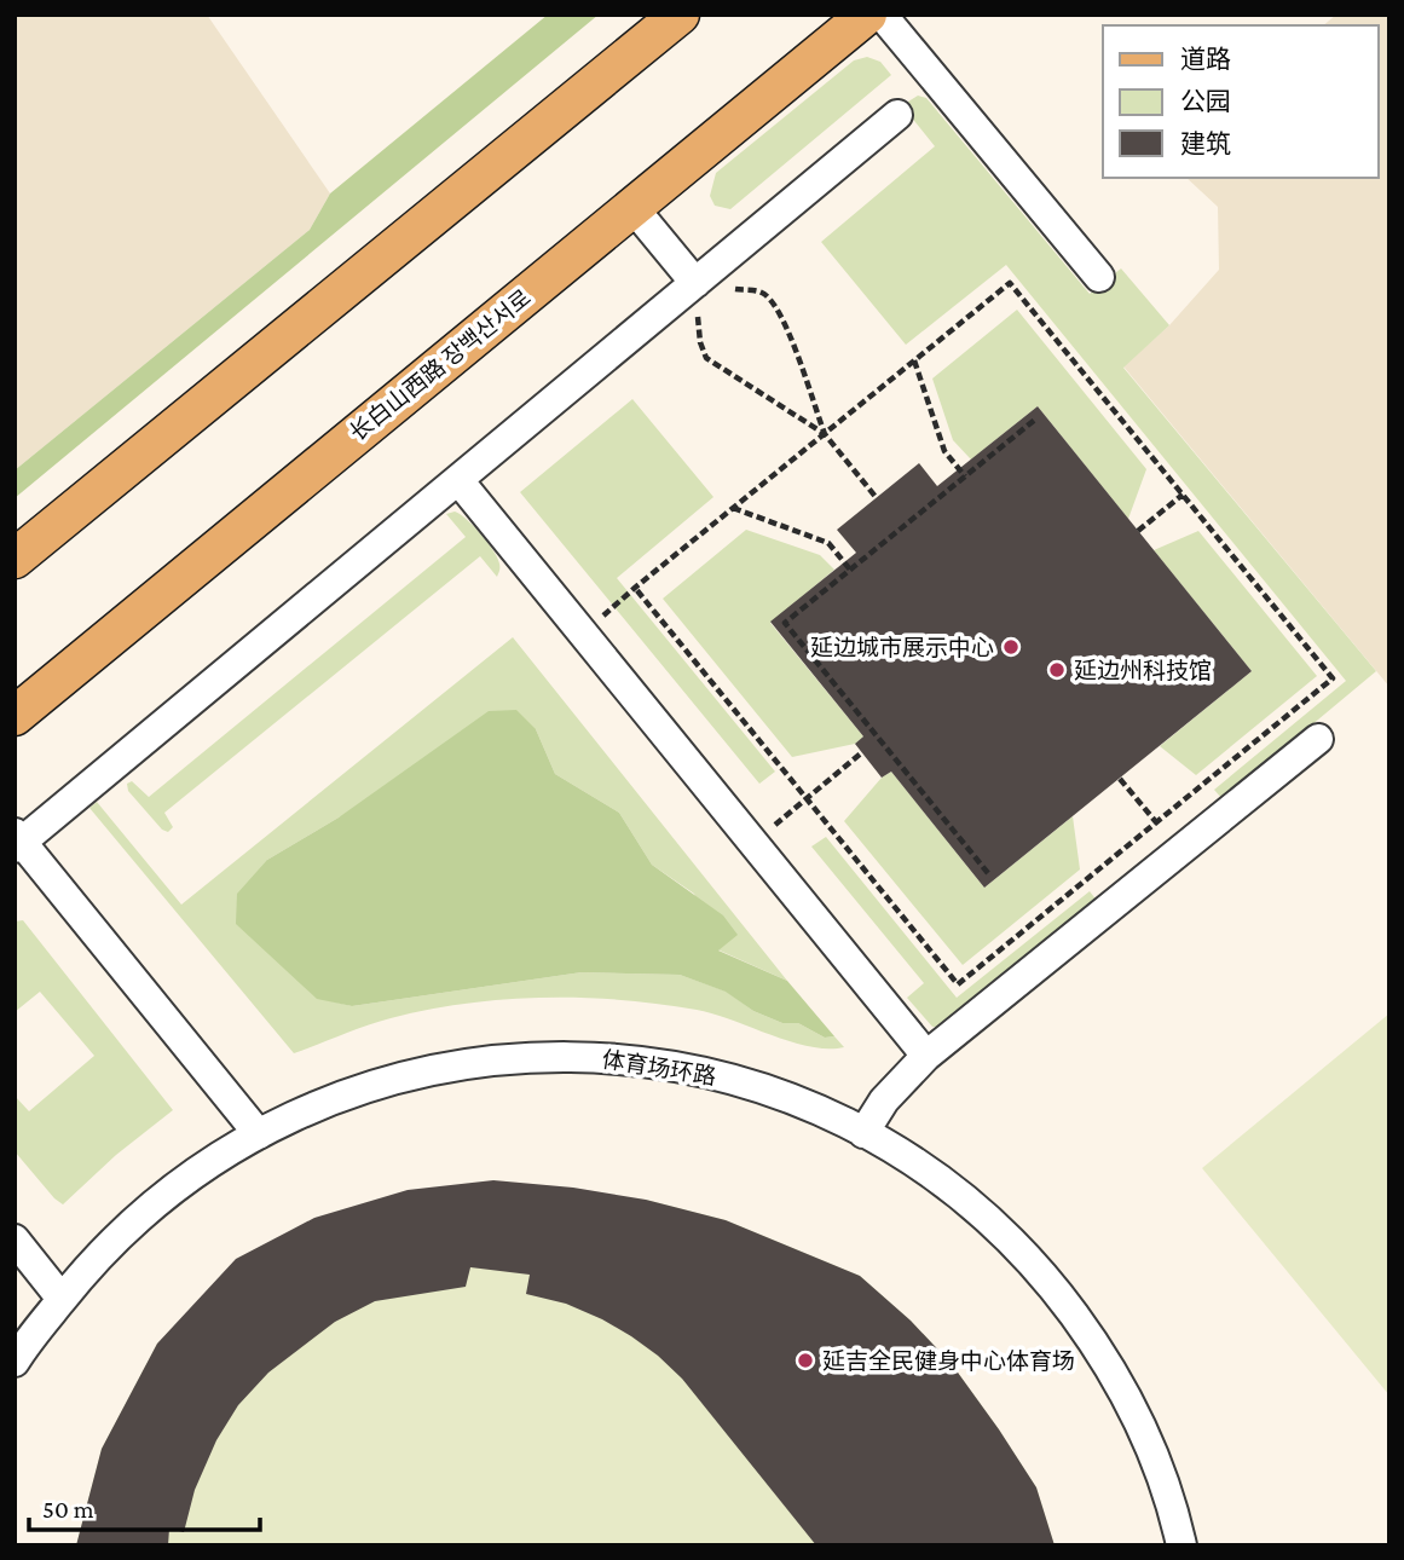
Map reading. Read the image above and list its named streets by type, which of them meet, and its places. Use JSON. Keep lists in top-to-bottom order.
{
  "streets": {
    "main road": ["长白山西路 장백산서로"],
    "street": ["体育场环路"]
  },
  "places": ["延边城市展示中心", "延边州科技馆", "延吉全民健身中心体育场"],
  "legend": ["道路", "公园", "建筑"],
  "scale_bar": "50 m"
}
